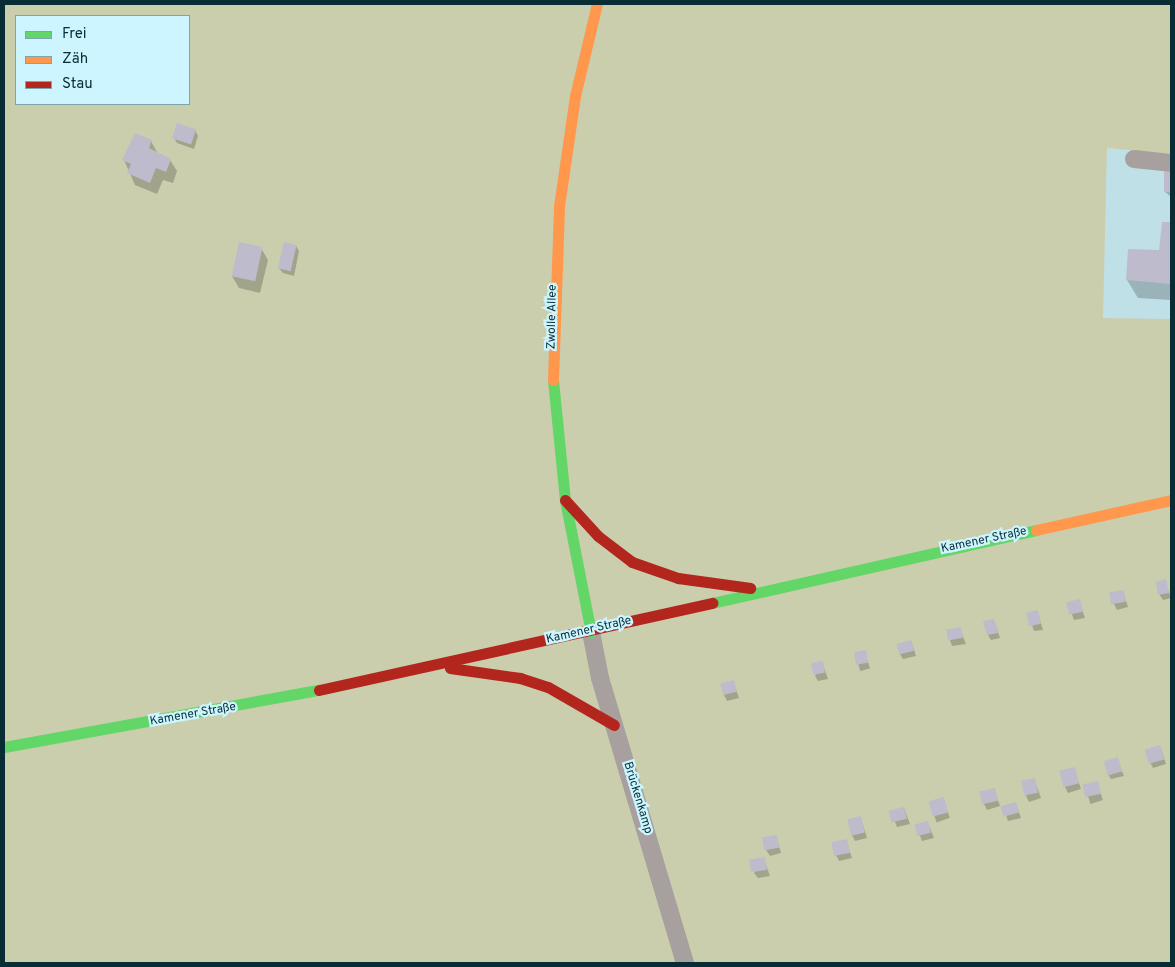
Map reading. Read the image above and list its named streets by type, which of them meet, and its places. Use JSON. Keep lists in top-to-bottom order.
{
  "streets": {
    "main road": ["Zwolle Allee", "Kamener Straße"],
    "street": ["Brückenkamp"]
  },
  "crossings": [
    ["Zwolle Allee", "Kamener Straße"],
    ["Zwolle Allee", "Brückenkamp"],
    ["Kamener Straße", "Brückenkamp"]
  ],
  "legend": ["Frei", "Zäh", "Stau"]
}
